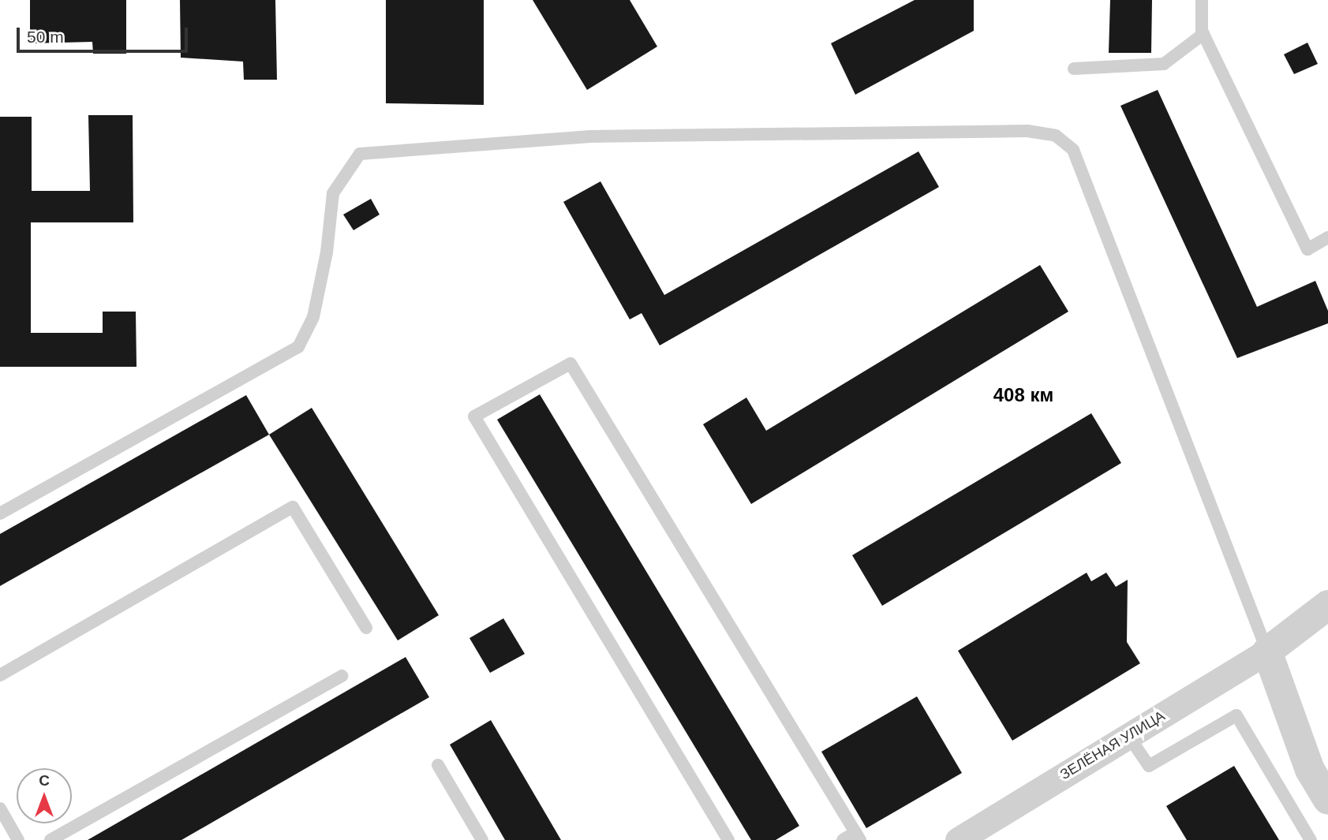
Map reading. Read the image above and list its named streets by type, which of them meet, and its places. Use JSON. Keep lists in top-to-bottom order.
{
  "streets": {
    "street": ["ЗЕЛЁНАЯ УЛИЦА"]
  },
  "districts": ["408 км"],
  "scale_bar": "50 m",
  "north": "top"
}
